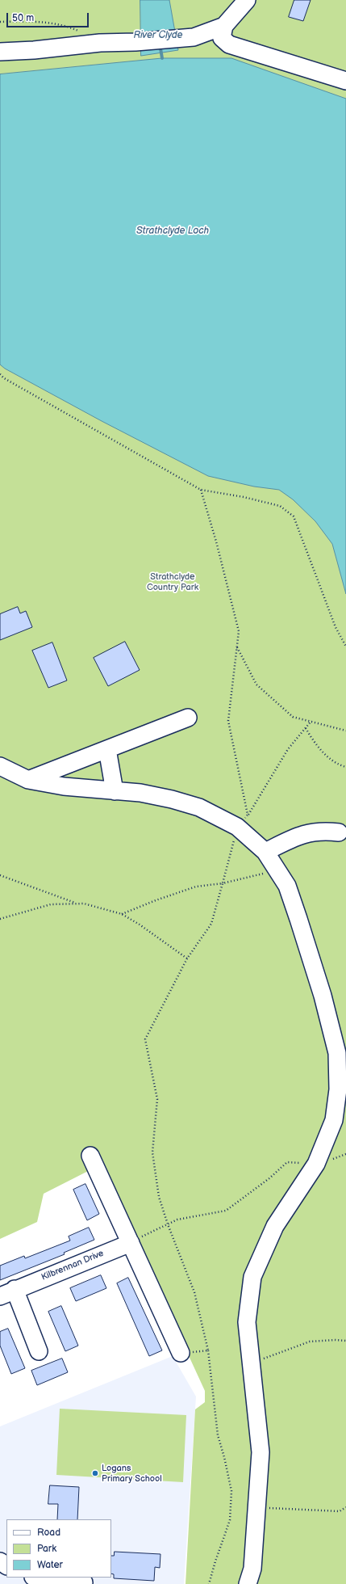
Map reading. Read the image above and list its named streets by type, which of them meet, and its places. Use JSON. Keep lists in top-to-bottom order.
{
  "streets": {
    "street": ["Kilbrennan Drive"]
  },
  "water": ["River Clyde", "Strathclyde Loch"],
  "parks": ["Strathclyde Country Park"],
  "places": ["Logans Primary School"],
  "legend": ["Road", "Park", "Water"],
  "scale_bar": "50 m"
}
